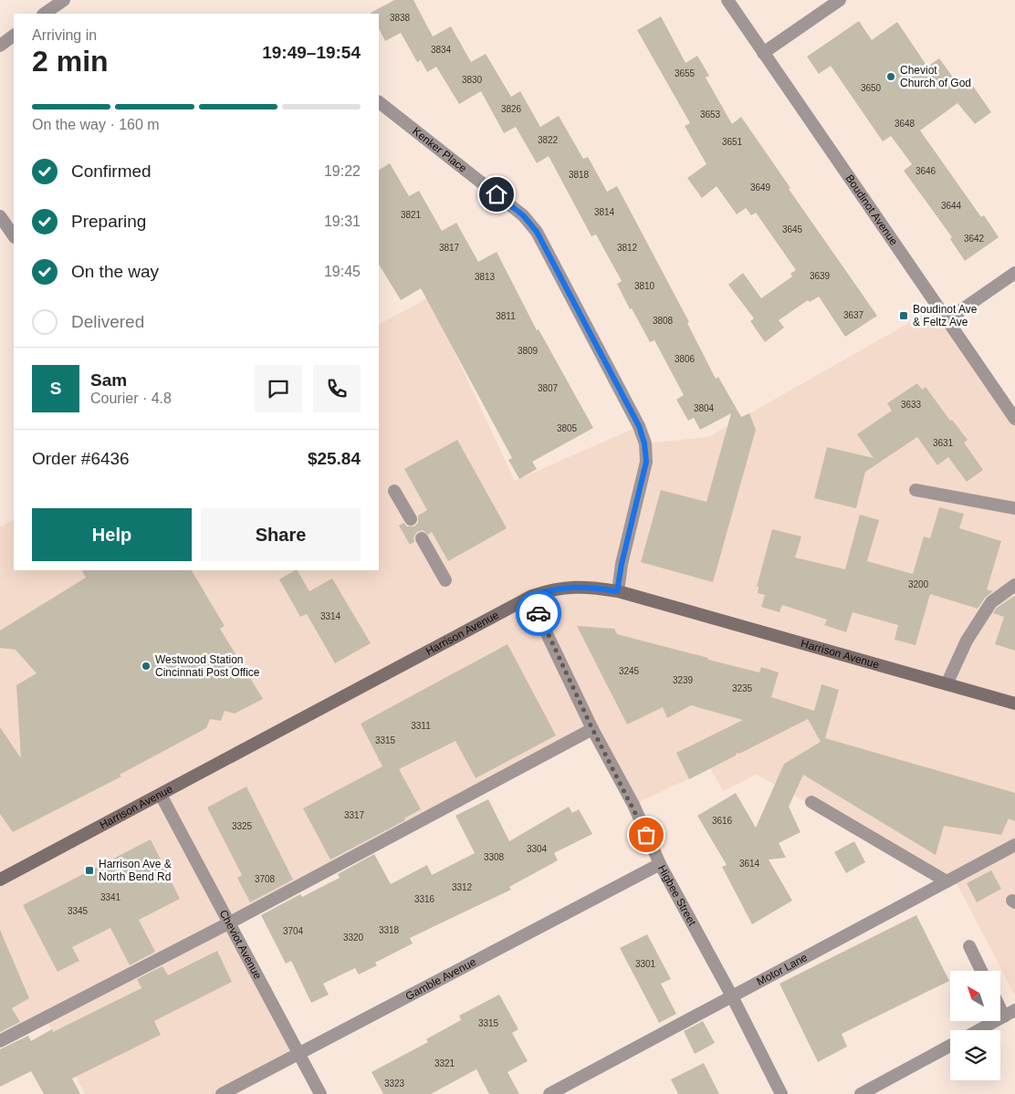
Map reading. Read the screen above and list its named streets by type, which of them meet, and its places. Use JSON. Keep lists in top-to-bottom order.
{
  "streets": {
    "main road": ["Harrison Avenue"],
    "street": [
      "Kenker Place",
      "Boudinot Avenue",
      "Higbee Street",
      "Cheviot Avenue",
      "Motor Lane",
      "Gamble Avenue"
    ]
  },
  "crossings": [
    ["Kenker Place", "Harrison Avenue"],
    ["Harrison Avenue", "Higbee Street"],
    ["Harrison Avenue", "Cheviot Avenue"],
    ["Higbee Street", "Motor Lane"],
    ["Higbee Street", "Gamble Avenue"],
    ["Cheviot Avenue", "Gamble Avenue"]
  ],
  "places": {
    "other": ["Cheviot Church of God", "Westwood Station Cincinnati Post Office"],
    "transit": ["Boudinot Ave & Feltz Ave", "Harrison Ave & North Bend Rd"]
  },
  "house_numbers": [
    "3838",
    "3834",
    "3655",
    "3830",
    "3650",
    "3826",
    "3653",
    "3648",
    "3822",
    "3651",
    "3646",
    "3818",
    "3649",
    "3644",
    "3814",
    "3821",
    "3645",
    "3642",
    "3817",
    "3812",
    "3639",
    "3813",
    "3810",
    "3637",
    "3811",
    "3808",
    "3809",
    "3806",
    "3807",
    "3633",
    "3804",
    "3805",
    "3631",
    "3200",
    "3314",
    "3245",
    "3239",
    "3235",
    "3311",
    "3315",
    "3317",
    "3616",
    "3325",
    "3304",
    "3308",
    "3614",
    "3708",
    "3312",
    "3341",
    "3316",
    "3345",
    "3318",
    "3704",
    "3320",
    "3301",
    "3315",
    "3321",
    "3323"
  ],
  "north": "top left",
  "page": {
    "heading": ["2 min", "Arriving in", "19:49–19:54"],
    "panel": [
      "Sam",
      "Courier · 4.8",
      "Order #6436",
      "$25.84"
    ],
    "bar": "On the way · 160 m",
    "list": [
      ["Confirmed", "19:22"],
      ["Preparing", "19:31"],
      ["On the way", "19:45"],
      "Delivered"
    ],
    "round": "S",
    "buttons": ["Help", "Share"]
  }
}
